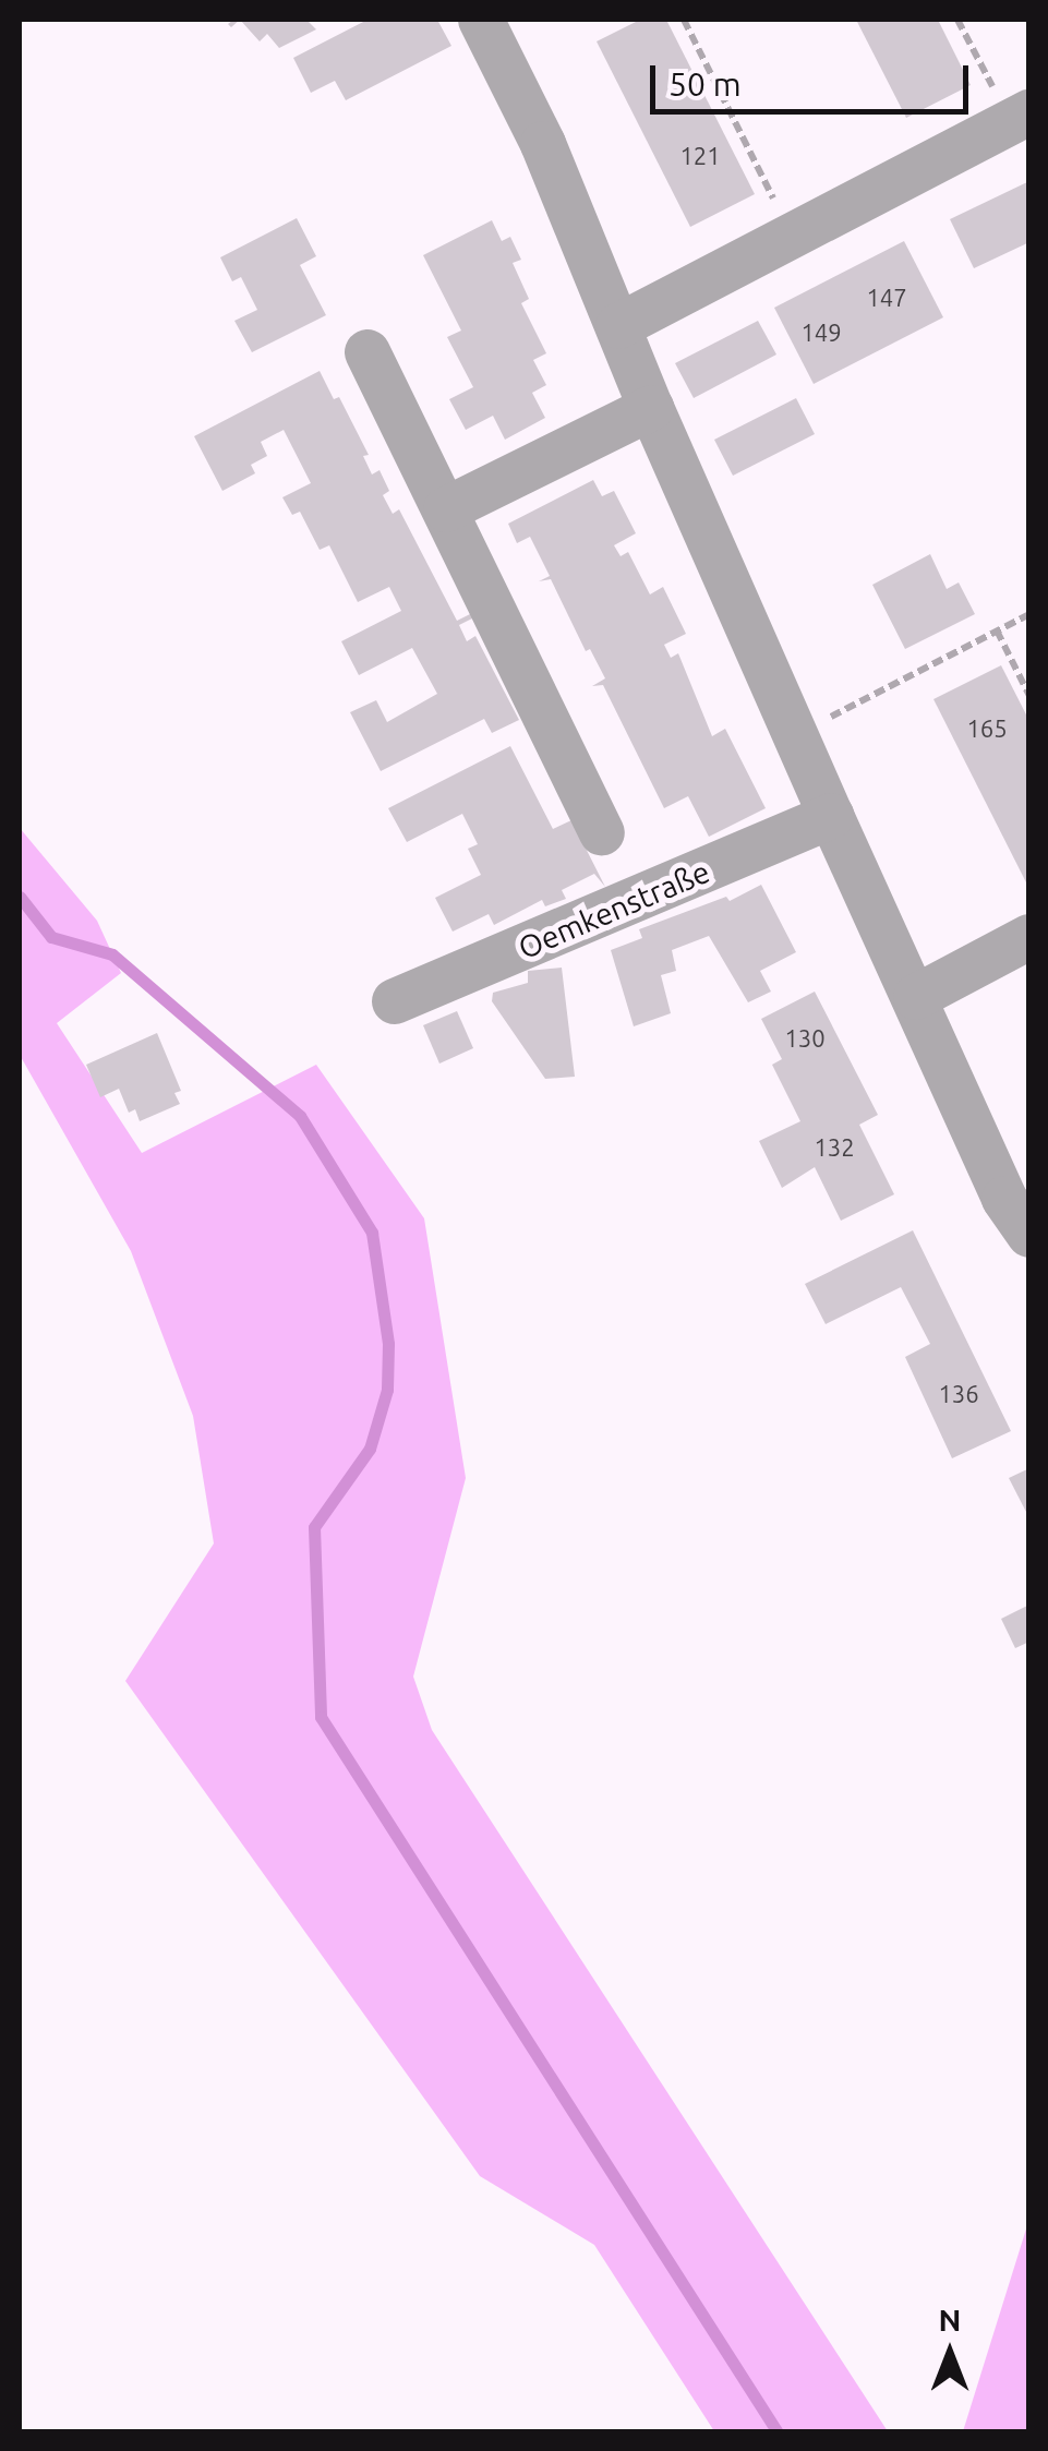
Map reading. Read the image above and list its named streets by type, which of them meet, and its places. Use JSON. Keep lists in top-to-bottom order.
{
  "streets": {
    "street": ["Oemkenstraße"]
  },
  "house_numbers": [
    "121",
    "147",
    "149",
    "165",
    "130",
    "132",
    "136"
  ],
  "scale_bar": "50 m",
  "north": "top"
}
